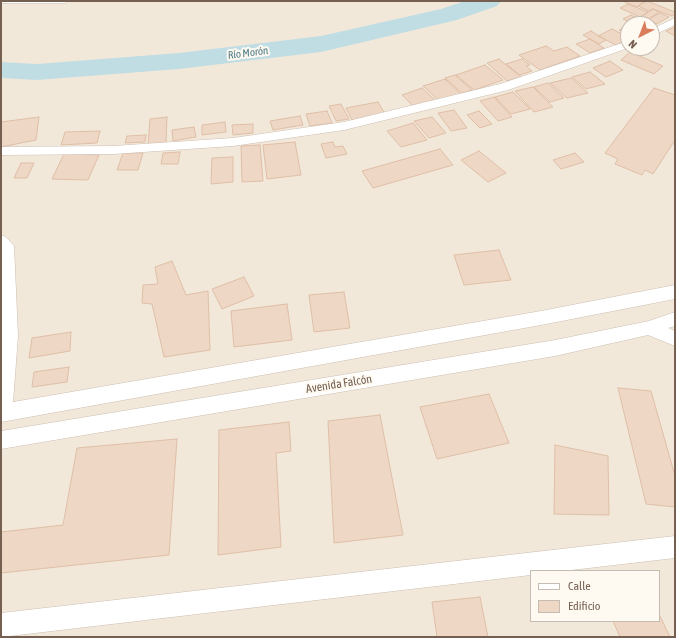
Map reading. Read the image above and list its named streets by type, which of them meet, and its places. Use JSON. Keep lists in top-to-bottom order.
{
  "streets": {
    "street": ["Avenida Falcón"]
  },
  "water": ["Río Morón"],
  "legend": ["Calle", "Edificio"],
  "north": "bottom left"
}
